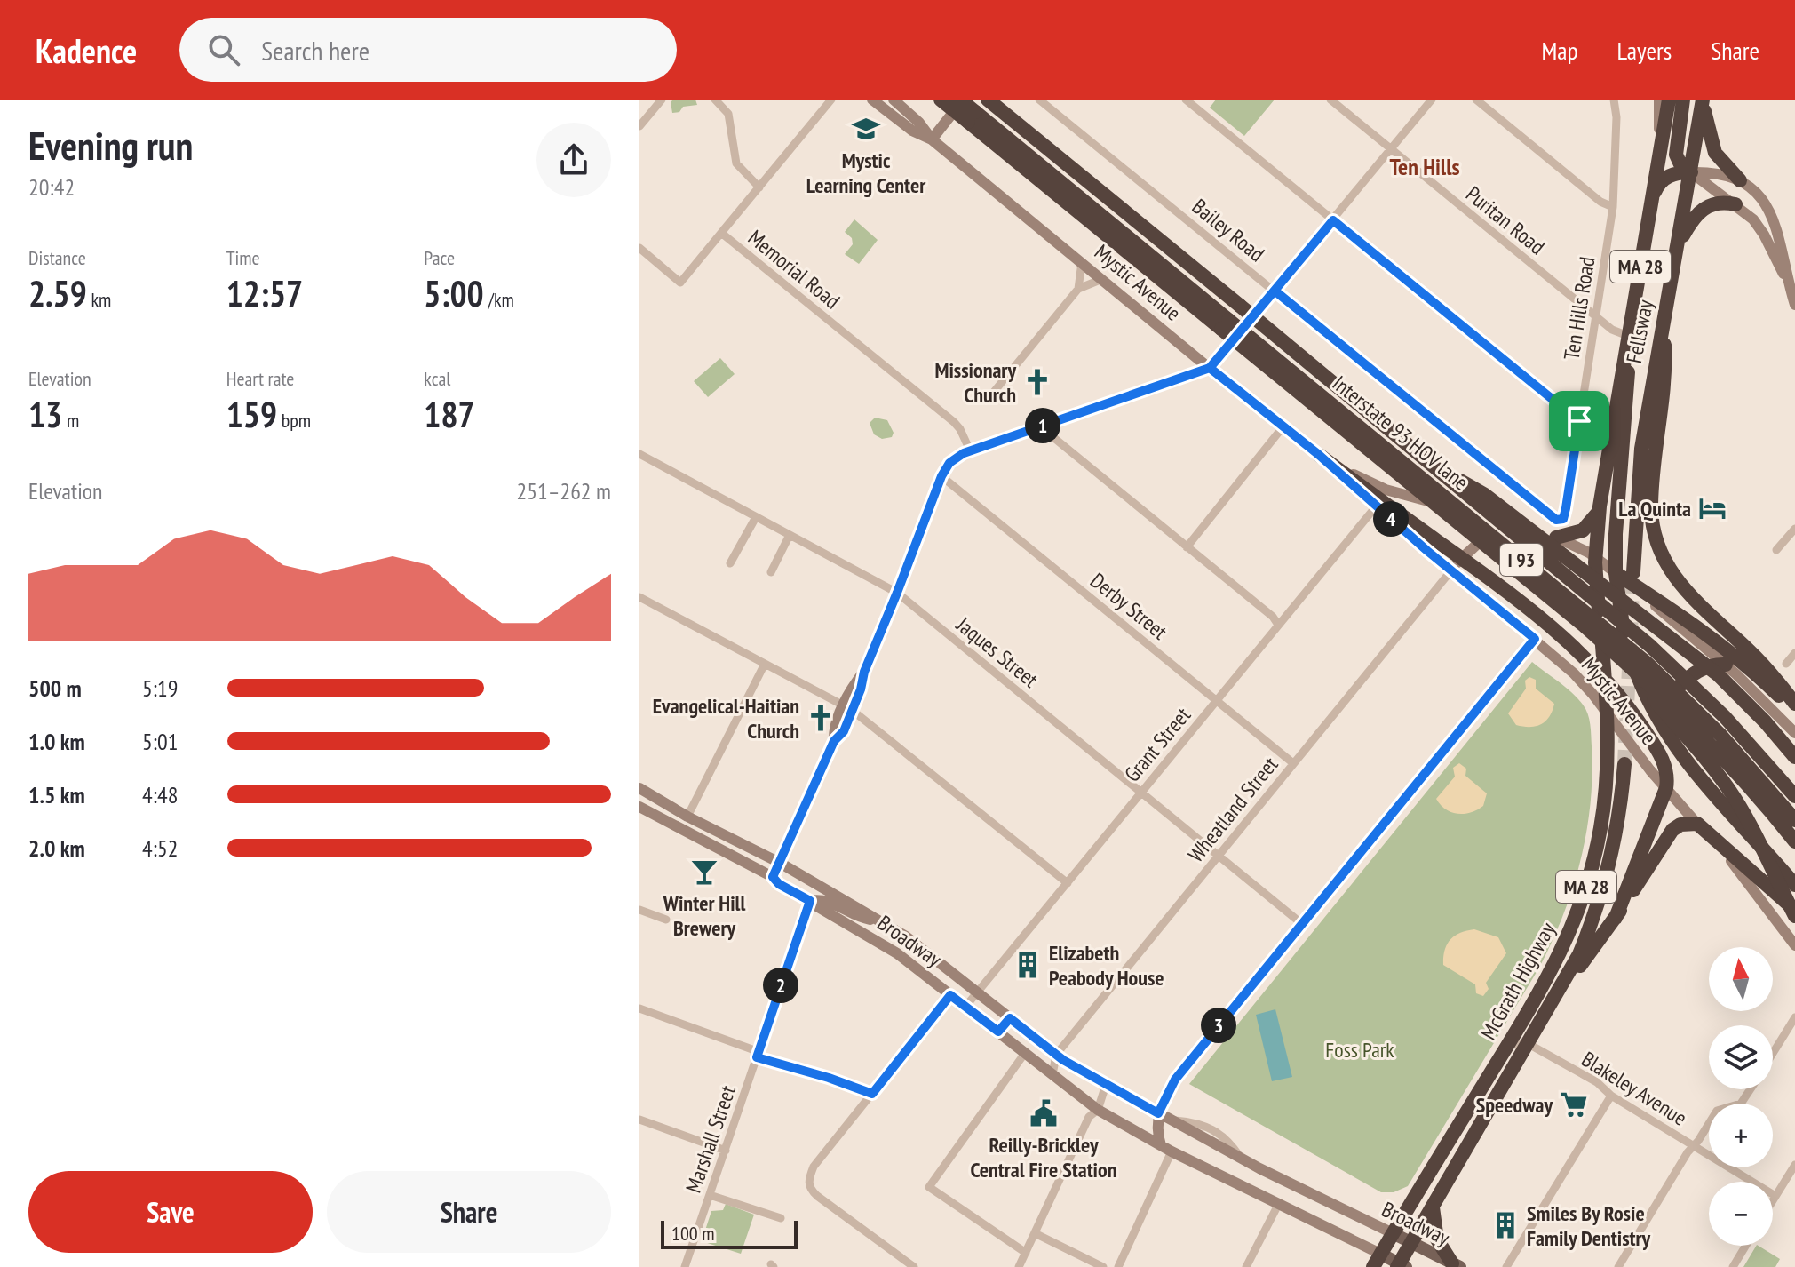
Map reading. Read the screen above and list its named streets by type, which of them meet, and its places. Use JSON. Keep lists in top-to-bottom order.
{
  "streets": {
    "highway": [
      "MA 28",
      "Fellsway",
      "Interstate 93 HOV lane",
      "I 93",
      "McGrath Highway"
    ],
    "main road": ["Mystic Avenue", "Broadway"],
    "street": [
      "Puritan Road",
      "Bailey Road",
      "Memorial Road",
      "Ten Hills Road",
      "Derby Street",
      "Jaques Street",
      "Grant Street",
      "Wheatland Street",
      "Blakeley Avenue",
      "Marshall Street"
    ]
  },
  "crossings": [
    ["Puritan Road", "Ten Hills Road"],
    ["Puritan Road", "Fellsway"],
    ["Bailey Road", "Ten Hills Road"],
    ["Mystic Avenue", "Fellsway"],
    ["Mystic Avenue", "Grant Street"],
    ["Mystic Avenue", "Wheatland Street"],
    ["Mystic Avenue", "McGrath Highway"],
    ["Fellsway", "McGrath Highway"],
    ["Interstate 93 HOV lane", "I 93"],
    ["Derby Street", "Grant Street"],
    ["Derby Street", "Wheatland Street"],
    ["Jaques Street", "Grant Street"],
    ["Jaques Street", "Wheatland Street"],
    ["Grant Street", "Broadway"],
    ["Wheatland Street", "Broadway"],
    ["Broadway", "McGrath Highway"],
    ["Broadway", "Marshall Street"],
    ["McGrath Highway", "Blakeley Avenue"]
  ],
  "districts": ["Ten Hills"],
  "parks": ["Foss Park"],
  "places": {
    "school or university": ["Mystic Learning Center"],
    "church": ["Missionary Church", "Evangelical-Haitian Church"],
    "hotel": ["La Quinta"],
    "bar": ["Winter Hill Brewery"],
    "building": ["Elizabeth Peabody House", "Smiles By Rosie Family Dentistry"],
    "supermarket": ["Speedway"],
    "public building": ["Reilly-Brickley Central Fire Station"]
  },
  "scale_bar": "100 m",
  "north": "top",
  "page": {
    "header": "Kadence",
    "search": "Search here",
    "nav": ["Map", "Layers", "Share"],
    "heading": ["Evening run", "20:42"],
    "stats": [
      ["Distance", "2.59 km"],
      ["Time", "12:57"],
      ["Pace", "5:00 /km"],
      ["Elevation", "13 m"],
      ["Heart rate", "159 bpm"],
      ["kcal", "187"]
    ],
    "pins": [
      "1",
      "4",
      "2",
      "3"
    ],
    "chart": ["Elevation", "251–262 m"],
    "list": [
      {
        "name": "500 m",
        "note": "5:19"
      },
      {
        "name": "1.0 km",
        "note": "5:01"
      },
      {
        "name": "1.5 km",
        "note": "4:48"
      },
      {
        "name": "2.0 km",
        "note": "4:52"
      }
    ],
    "map_buttons": ["+", "−"],
    "buttons": ["Save", "Share"],
    "scale": "100 m"
  }
}
